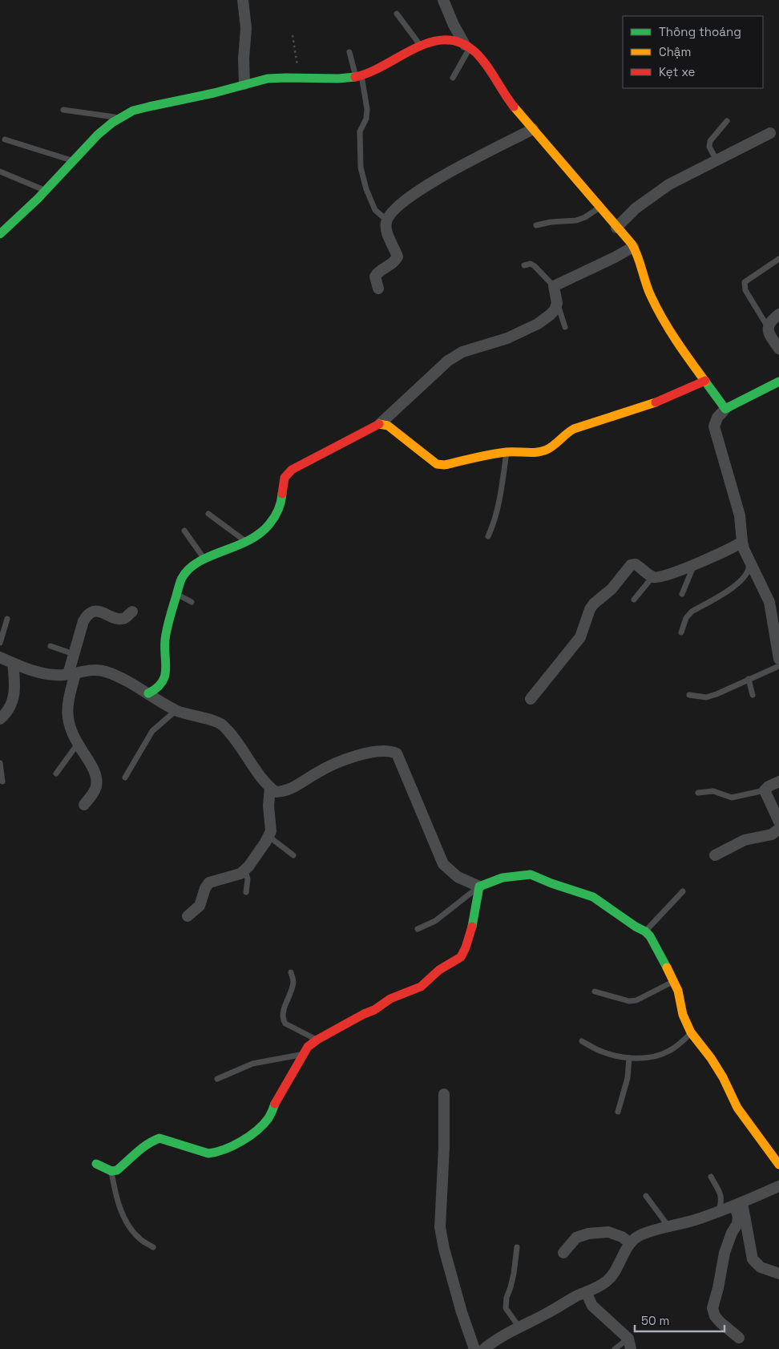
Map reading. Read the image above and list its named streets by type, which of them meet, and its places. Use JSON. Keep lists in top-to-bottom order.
{
  "legend": ["Thông thoáng", "Chậm", "Kẹt xe"],
  "scale_bar": "50 m"
}
